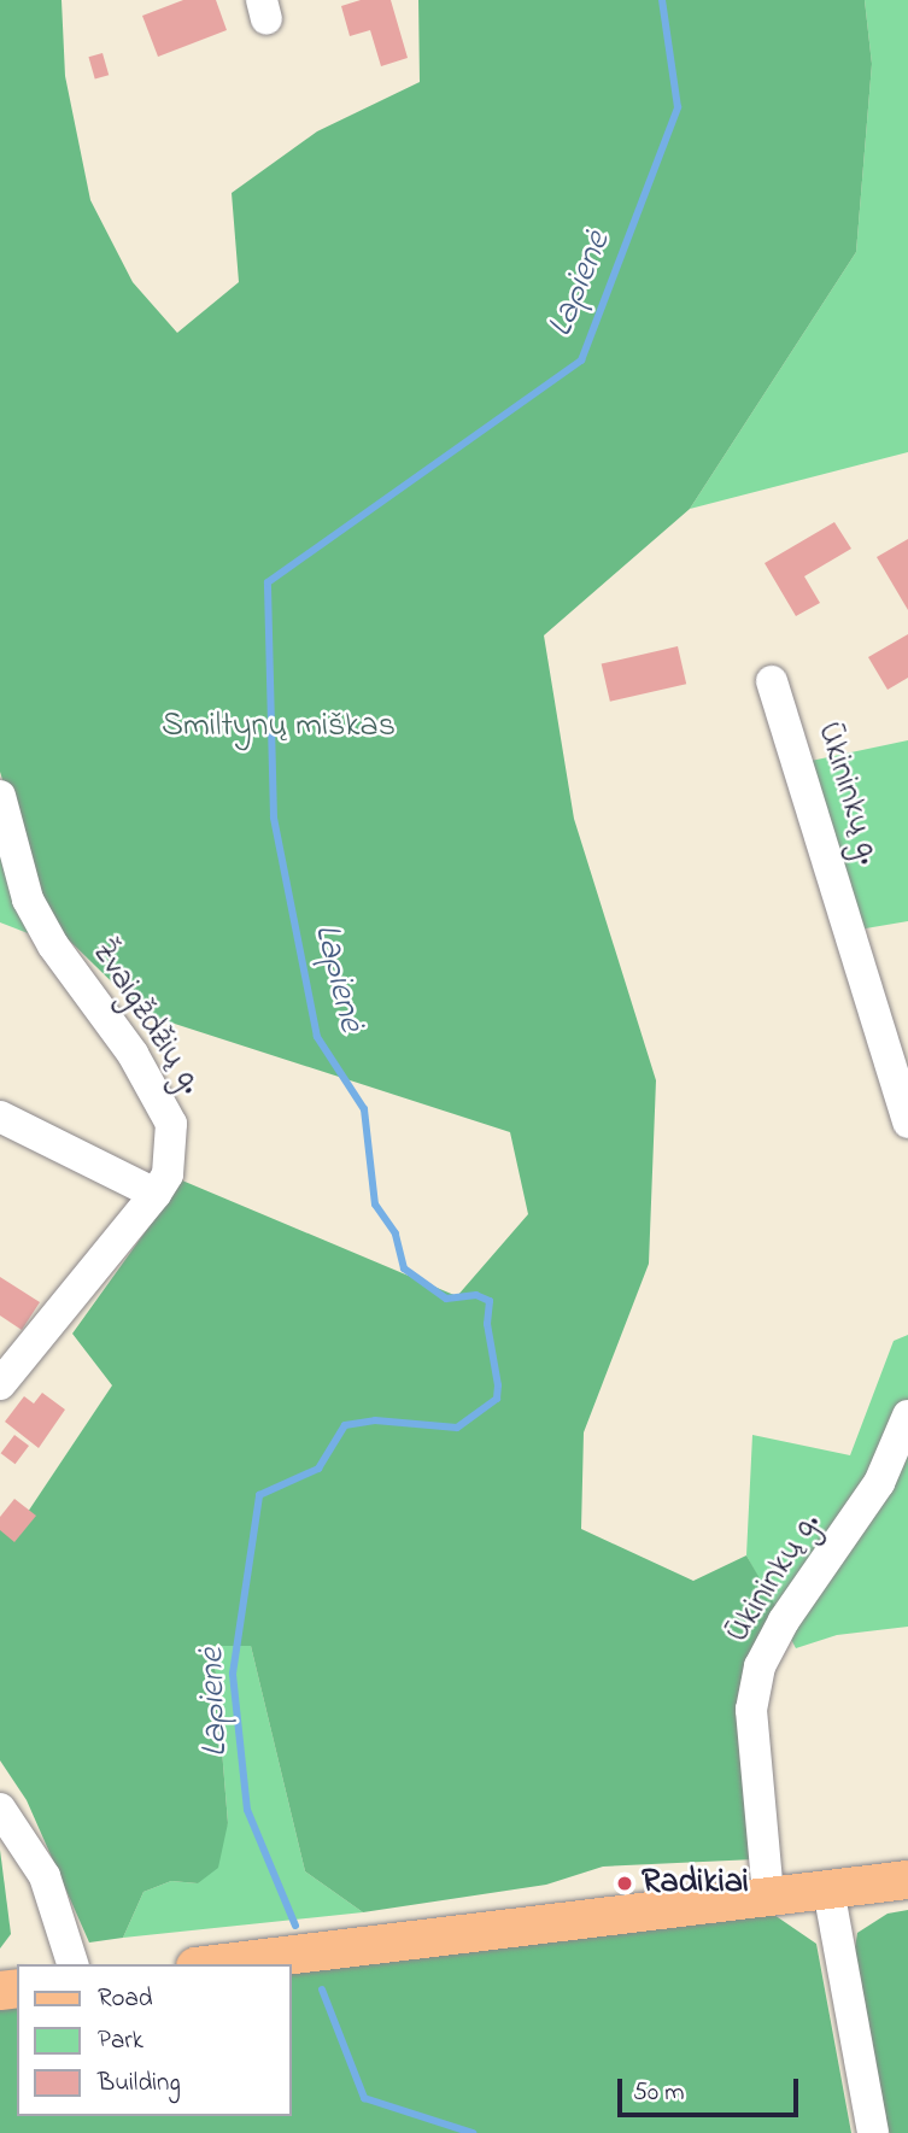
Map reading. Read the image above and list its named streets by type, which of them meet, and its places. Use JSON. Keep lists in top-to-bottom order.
{
  "streets": {
    "street": ["Ūkininkų g.", "Žvaigždžių g."]
  },
  "water": ["Lapienė"],
  "parks": ["Smiltynų miškas"],
  "places": ["Radikiai"],
  "legend": ["Road", "Park", "Building"],
  "scale_bar": "50 m"
}
